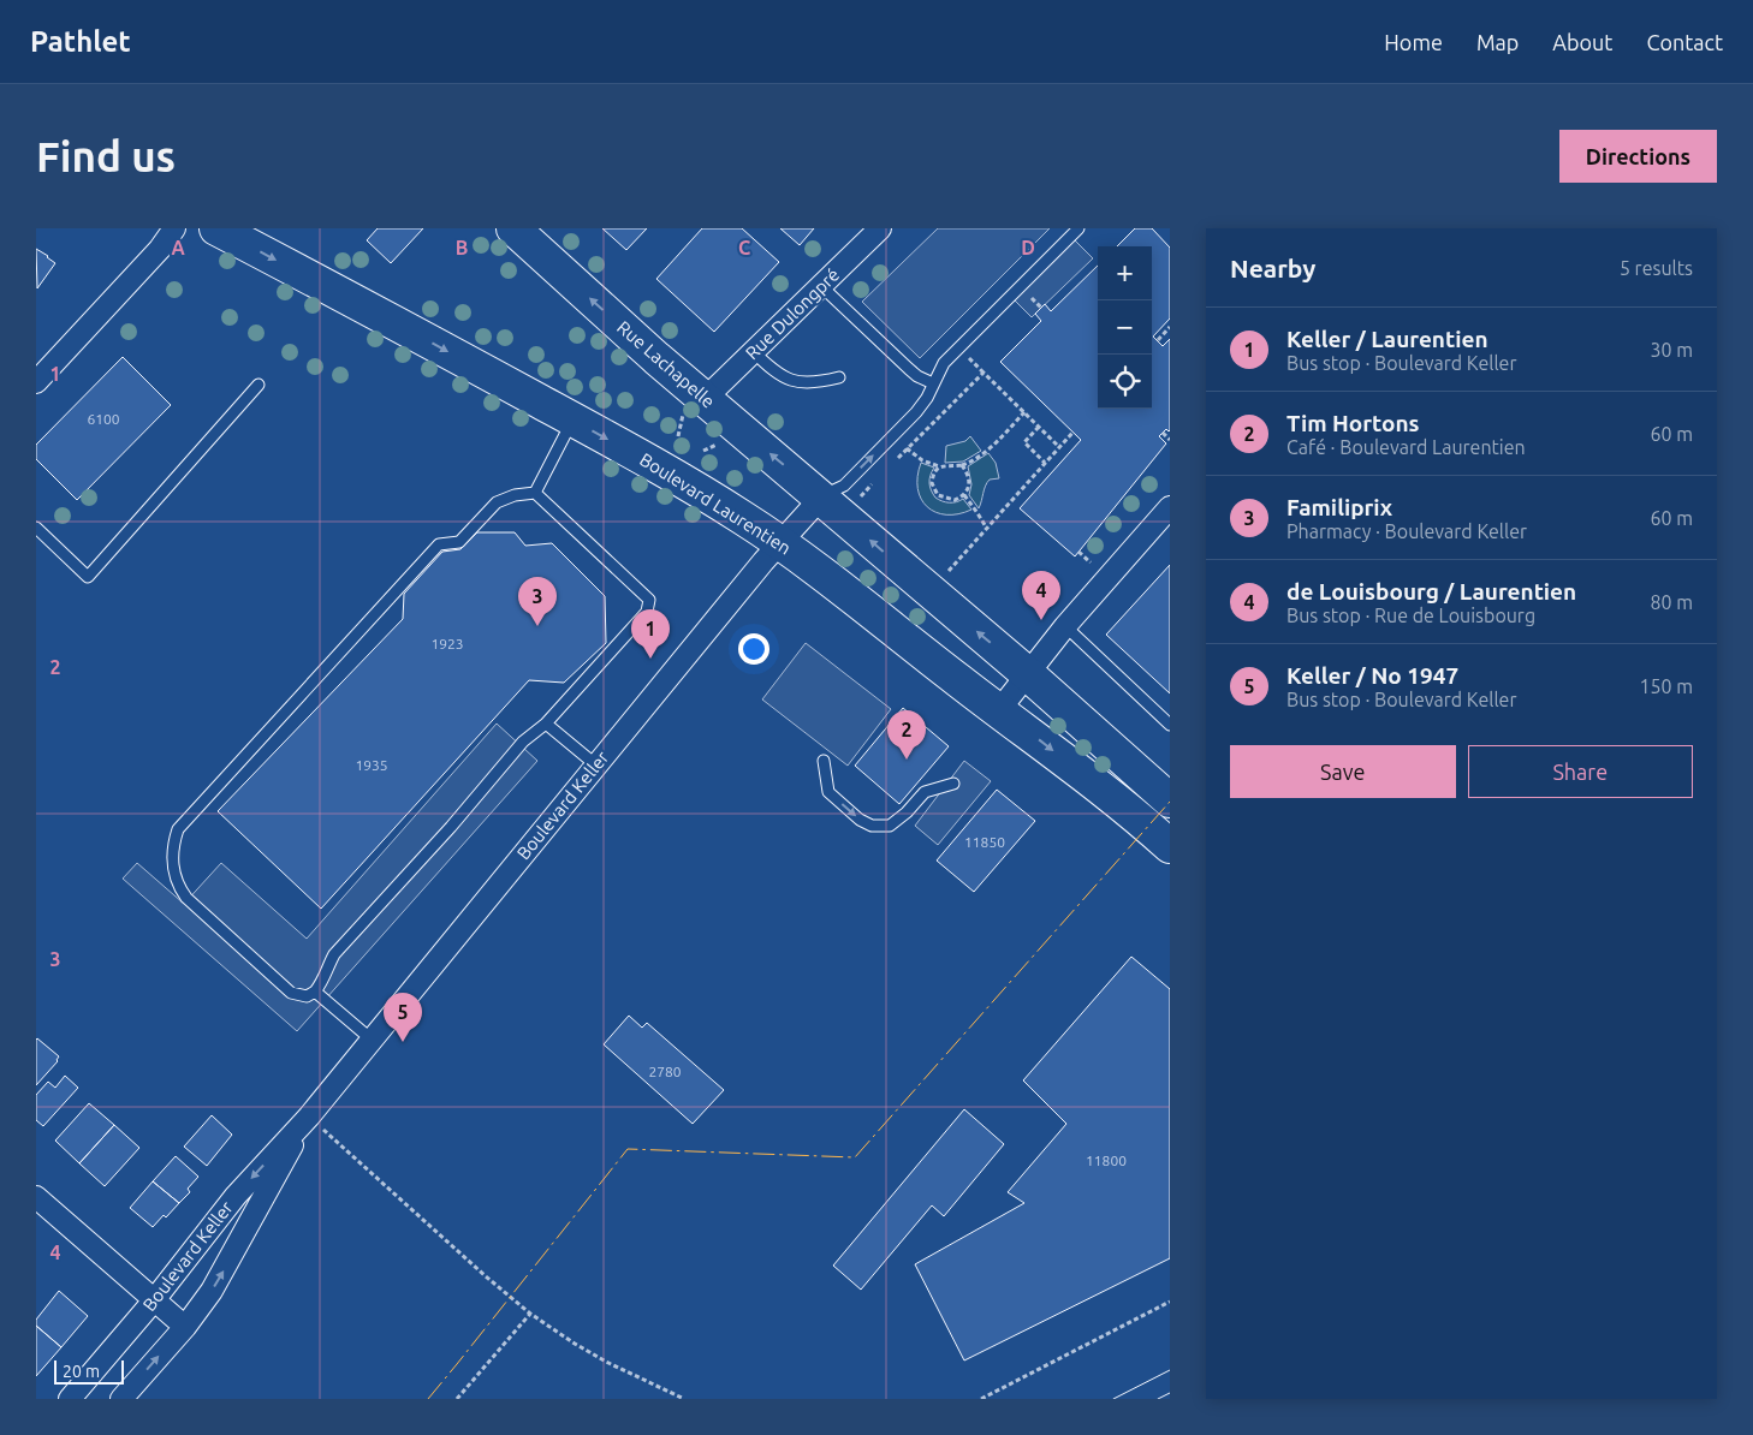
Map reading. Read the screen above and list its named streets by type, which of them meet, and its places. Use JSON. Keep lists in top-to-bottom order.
{
  "streets": {
    "main road": ["Rue Lachapelle", "Boulevard Laurentien"],
    "street": ["Rue Dulongpré", "Boulevard Keller"]
  },
  "crossings": [
    ["Rue Dulongpré", "Rue Lachapelle"],
    ["Rue Lachapelle", "Boulevard Keller"],
    ["Boulevard Laurentien", "Boulevard Keller"]
  ],
  "one_way": ["Rue Lachapelle", "Boulevard Laurentien"],
  "house_numbers": [
    "6100",
    "1923",
    "1935",
    "11850",
    "2780",
    "11800"
  ],
  "scale_bar": "20 m",
  "page": {
    "header": "Pathlet",
    "nav": [
      "Home",
      "Map",
      "About",
      "Contact"
    ],
    "buttons": [
      "Directions",
      ["Save", "Share"]
    ],
    "title": "Find us",
    "heading": ["Nearby", "5 results"],
    "map_buttons": ["+", "−"],
    "list": [
      {
        "mark": "1",
        "name": "Keller / Laurentien",
        "note": "Bus stop · Boulevard Keller",
        "value": "30 m"
      },
      {
        "mark": "2",
        "name": "Tim Hortons",
        "note": "Café · Boulevard Laurentien",
        "value": "60 m"
      },
      {
        "mark": "3",
        "name": "Familiprix",
        "note": "Pharmacy · Boulevard Keller",
        "value": "60 m"
      },
      {
        "mark": "4",
        "name": "de Louisbourg / Laurentien",
        "note": "Bus stop · Rue de Louisbourg",
        "value": "80 m"
      },
      {
        "mark": "5",
        "name": "Keller / No 1947",
        "note": "Bus stop · Boulevard Keller",
        "value": "150 m"
      }
    ],
    "pins": [
      "4",
      "3",
      "1",
      "2",
      "5"
    ],
    "scale": "20 m"
  },
  "grid": {
    "columns": [
      "A",
      "B",
      "C",
      "D"
    ],
    "rows": [
      "1",
      "2",
      "3",
      "4"
    ]
  }
}
